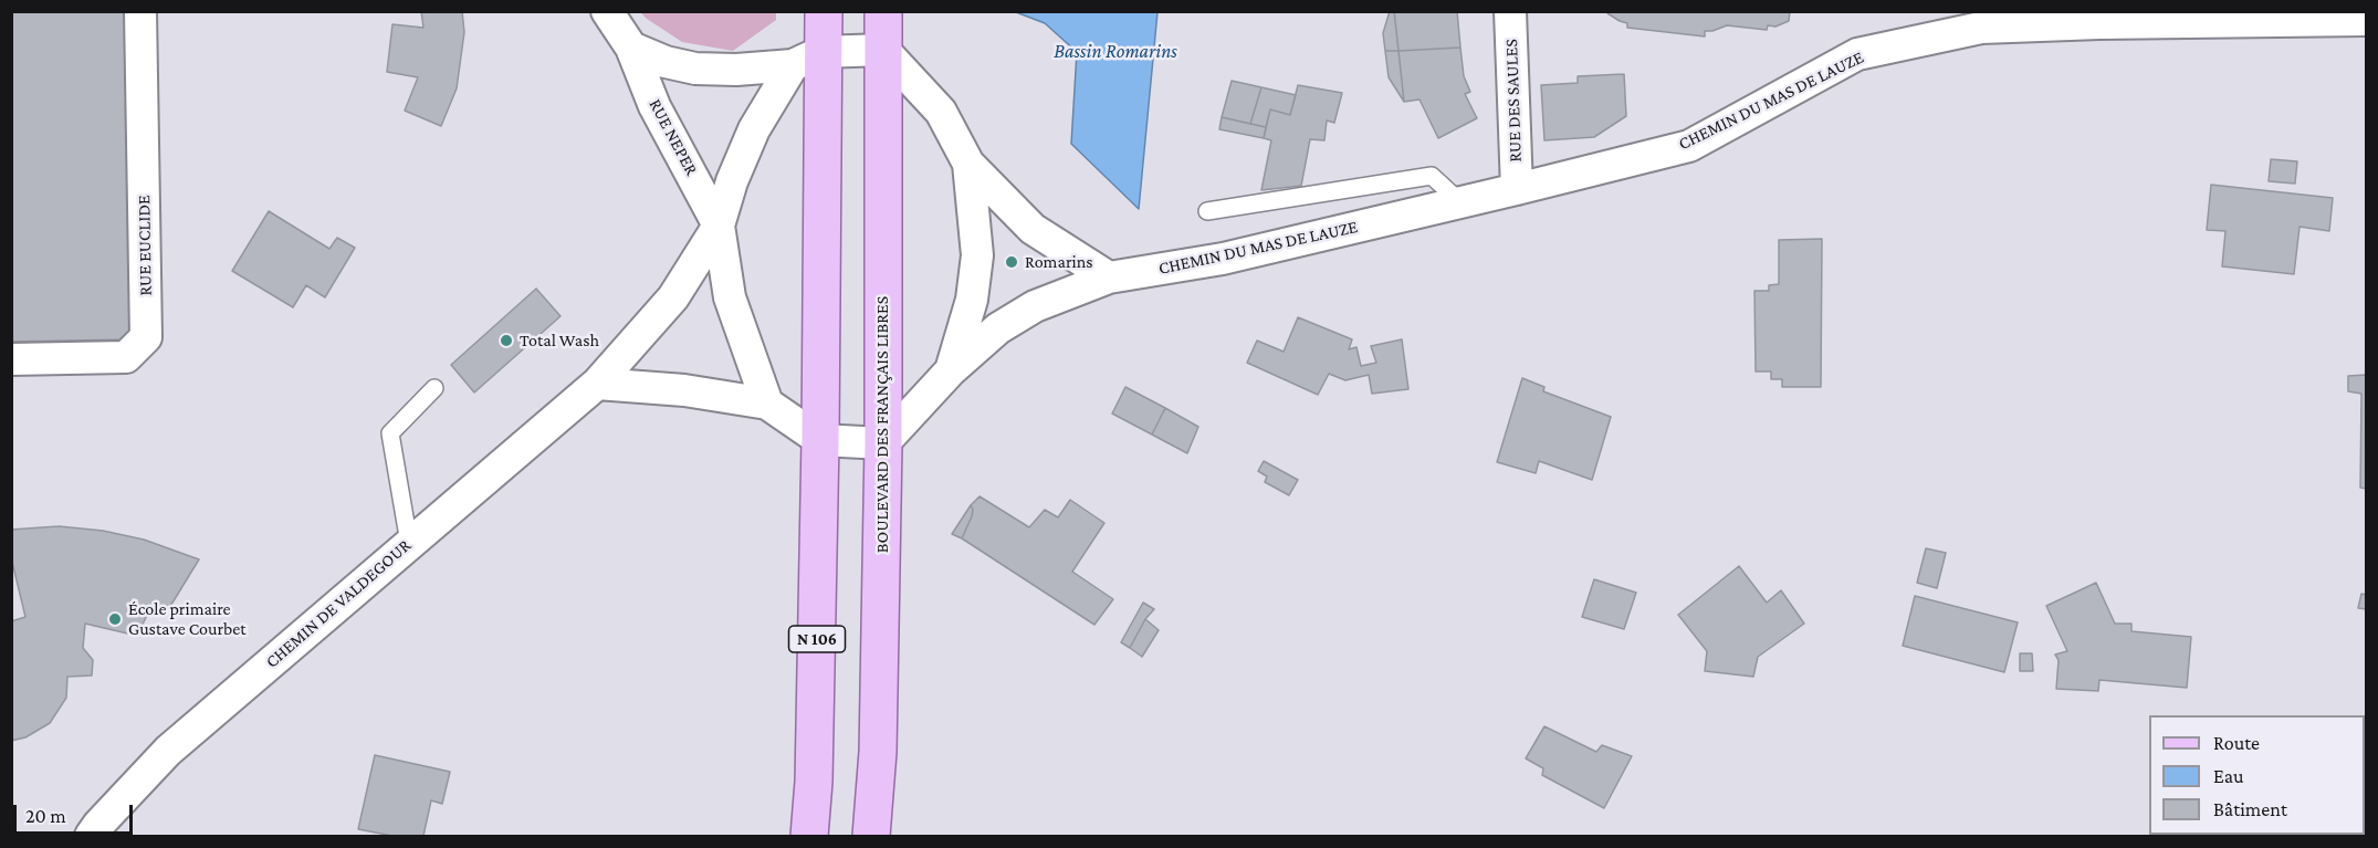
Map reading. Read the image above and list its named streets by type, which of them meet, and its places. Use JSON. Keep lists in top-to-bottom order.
{
  "streets": {
    "main road": ["BOULEVARD DES FRANÇAIS LIBRES", "N 106"],
    "street": [
      "RUE DES SAULES",
      "CHEMIN DU MAS DE LAUZE",
      "RUE NEPER",
      "RUE EUCLIDE",
      "CHEMIN DE VALDEGOUR"
    ]
  },
  "crossings": [
    ["RUE DES SAULES", "CHEMIN DU MAS DE LAUZE"],
    ["CHEMIN DU MAS DE LAUZE", "BOULEVARD DES FRANÇAIS LIBRES"],
    ["RUE NEPER", "CHEMIN DE VALDEGOUR"]
  ],
  "water": ["Bassin Romarins"],
  "places": ["Romarins", "Total Wash", "École primaire Gustave Courbet"],
  "legend": ["Route", "Eau", "Bâtiment"],
  "scale_bar": "20 m"
}
